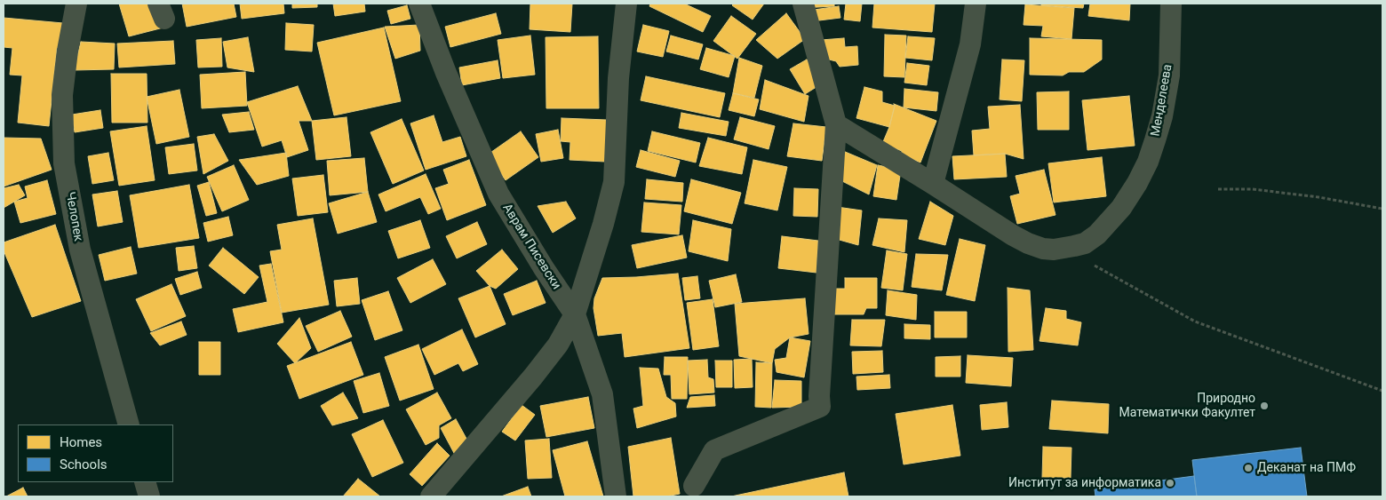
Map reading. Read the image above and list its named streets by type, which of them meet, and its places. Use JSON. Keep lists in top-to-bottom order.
{
  "streets": {
    "street": ["Менделеева", "Челопек", "Аврам Писевски"]
  },
  "places": ["Природно Математички Факултет", "Деканат на ПМФ", "Институт за информатика"],
  "legend": ["Homes", "Schools"]
}
